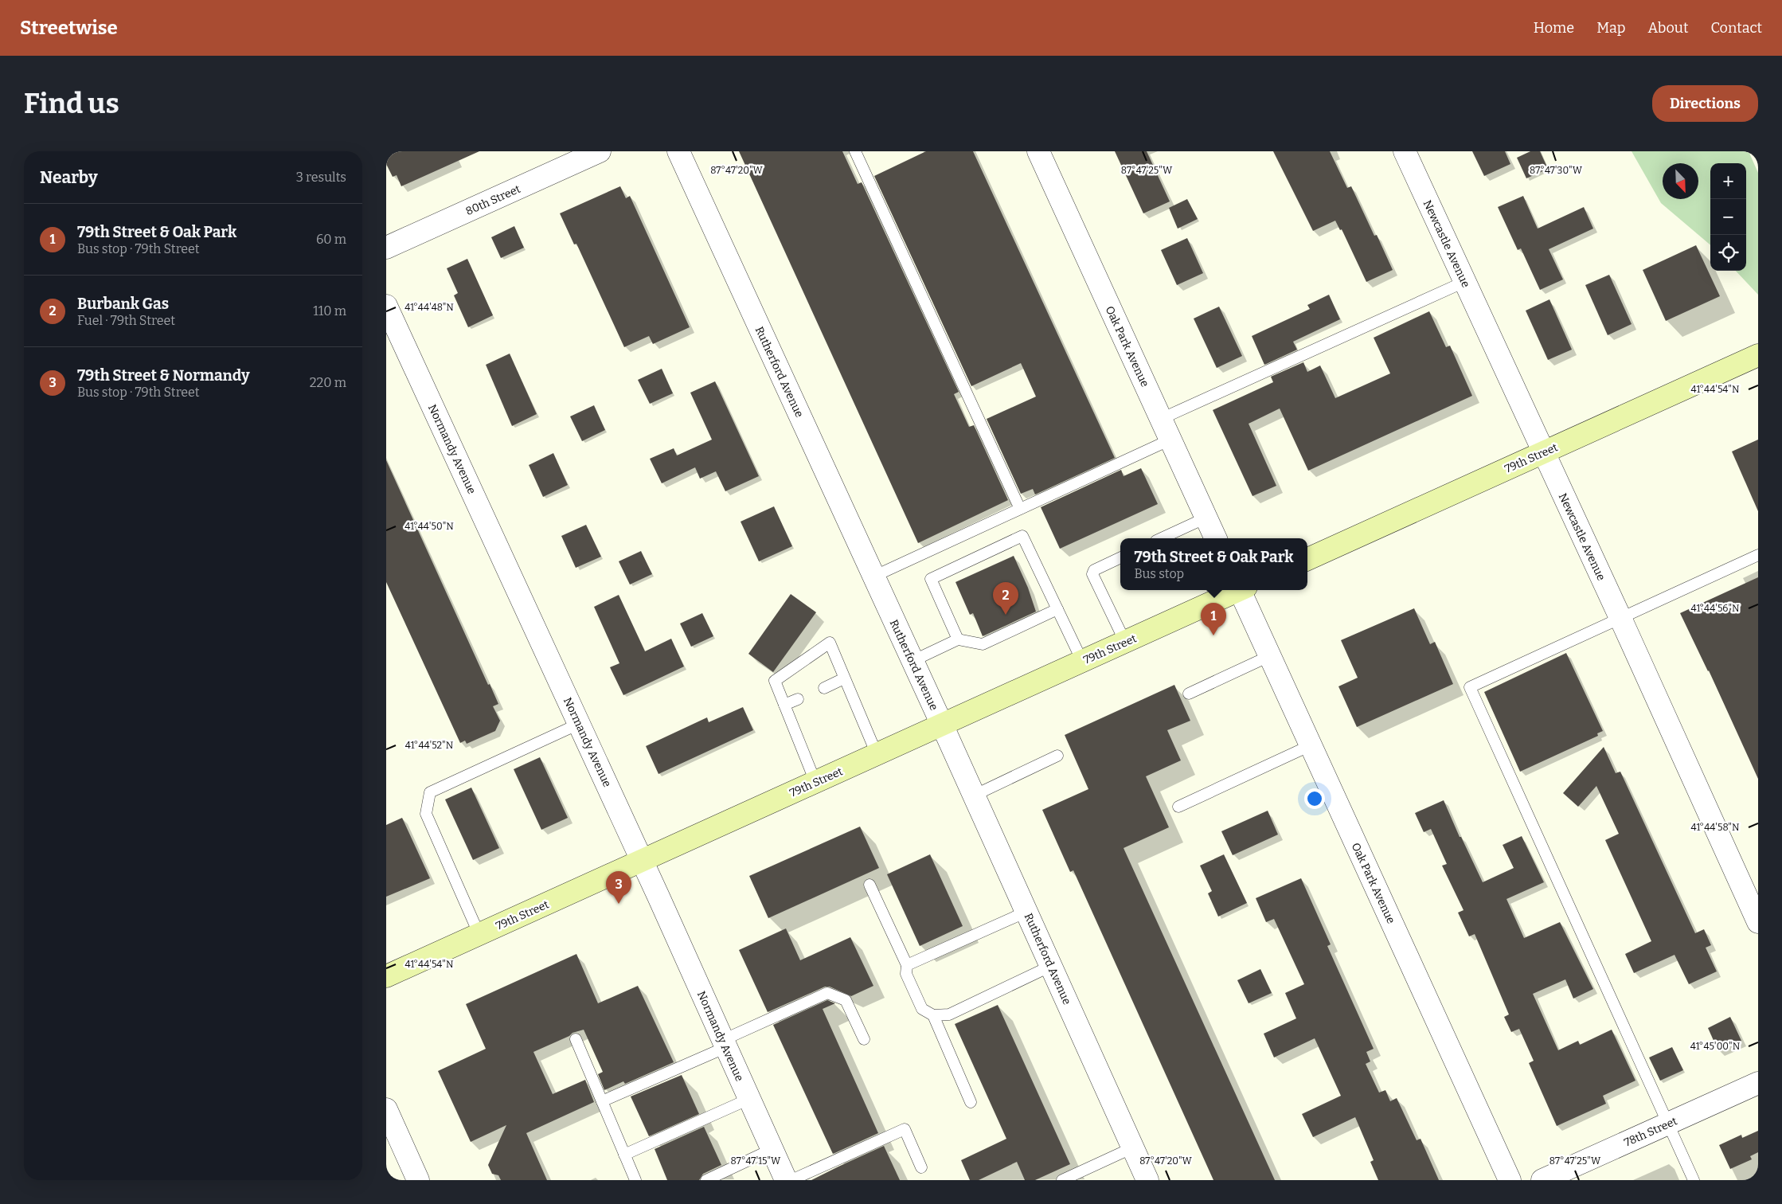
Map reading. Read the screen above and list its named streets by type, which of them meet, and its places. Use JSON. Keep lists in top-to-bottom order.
{
  "streets": {
    "main road": ["79th Street"],
    "street": [
      "80th Street",
      "Newcastle Avenue",
      "Oak Park Avenue",
      "Rutherford Avenue",
      "Normandy Avenue",
      "78th Street"
    ]
  },
  "crossings": [
    ["Newcastle Avenue", "79th Street"],
    ["Rutherford Avenue", "79th Street"],
    ["Normandy Avenue", "79th Street"]
  ],
  "north": "bottom right",
  "page": {
    "header": "Streetwise",
    "nav": [
      "Home",
      "Map",
      "About",
      "Contact"
    ],
    "buttons": "Directions",
    "title": "Find us",
    "heading": ["Nearby", "3 results"],
    "map_buttons": ["+", "−"],
    "list": [
      {
        "mark": "1",
        "name": "79th Street & Oak Park",
        "note": "Bus stop · 79th Street",
        "value": "60 m"
      },
      {
        "mark": "2",
        "name": "Burbank Gas",
        "note": "Fuel · 79th Street",
        "value": "110 m"
      },
      {
        "mark": "3",
        "name": "79th Street & Normandy",
        "note": "Bus stop · 79th Street",
        "value": "220 m"
      }
    ],
    "popup": ["79th Street & Oak Park", "Bus stop"],
    "pins": ["2", "1", "3"]
  },
  "coordinates": [
    "87°47'20\"W",
    "87°47'25\"W",
    "87°47'30\"W",
    "41°44'48\"N",
    "41°44'54\"N",
    "41°44'50\"N",
    "41°44'56\"N",
    "41°44'52\"N",
    "41°44'58\"N",
    "41°45'00\"N",
    "87°47'15\"W"
  ]
}
